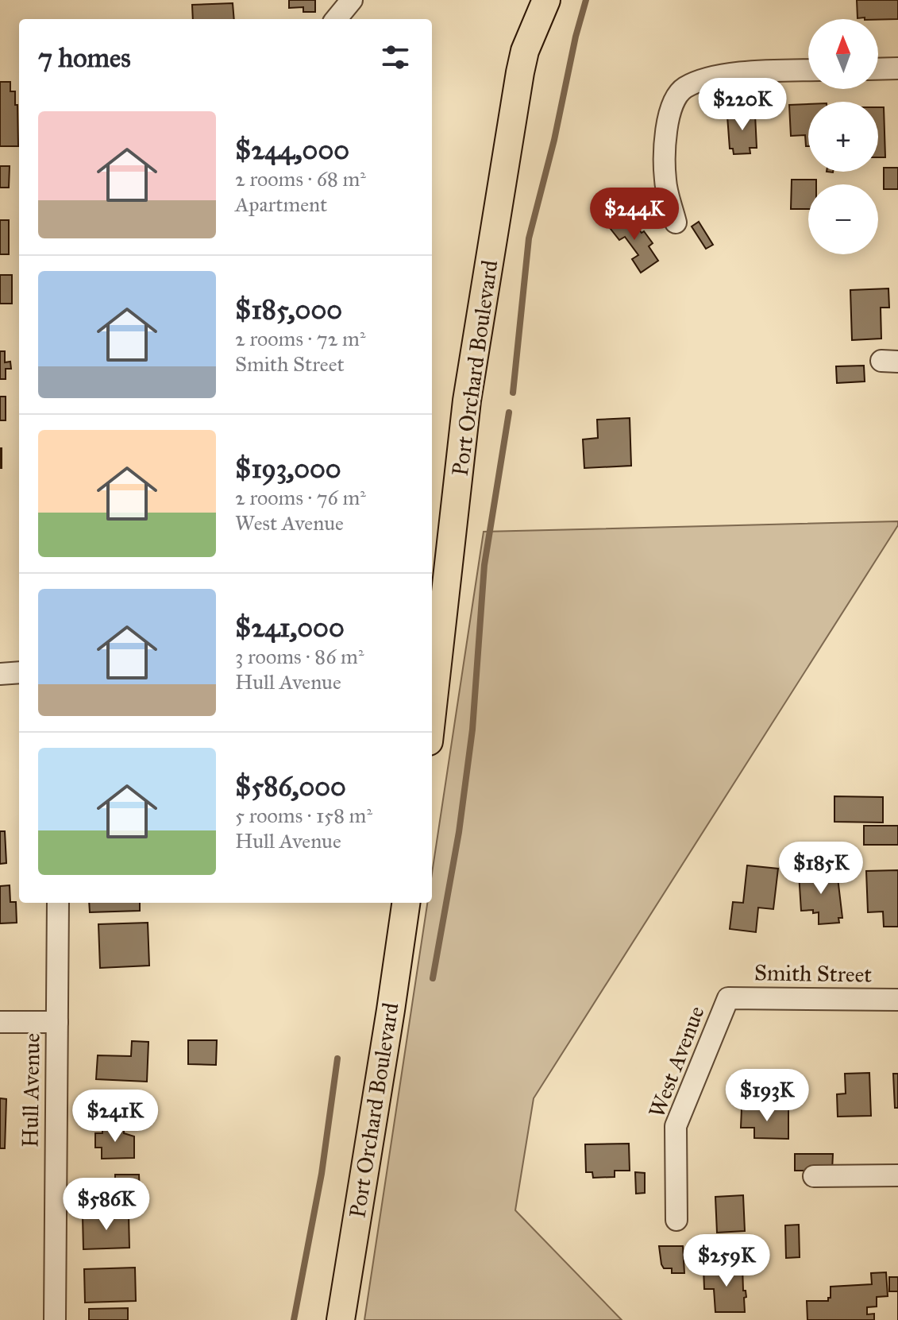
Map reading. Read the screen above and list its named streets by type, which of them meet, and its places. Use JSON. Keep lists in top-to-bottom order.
{
  "streets": {
    "main road": ["Port Orchard Boulevard"],
    "street": ["Smith Street", "West Avenue", "Hull Avenue"]
  },
  "crossings": [
    ["Smith Street", "West Avenue"]
  ],
  "north": "top",
  "page": {
    "map_buttons": ["+", "−"],
    "heading": "7 homes",
    "price": [
      "$220K",
      "$244K",
      "$185K",
      "$193K",
      "$241K",
      "$586K",
      "$259K"
    ],
    "list": [
      {
        "name": "$244,000",
        "note": "2 rooms · 68 m² · Apartment"
      },
      {
        "name": "$185,000",
        "note": "2 rooms · 72 m² · Smith Street"
      },
      {
        "name": "$193,000",
        "note": "2 rooms · 76 m² · West Avenue"
      },
      {
        "name": "$241,000",
        "note": "3 rooms · 86 m² · Hull Avenue"
      },
      {
        "name": "$586,000",
        "note": "5 rooms · 158 m² · Hull Avenue"
      }
    ]
  }
}
